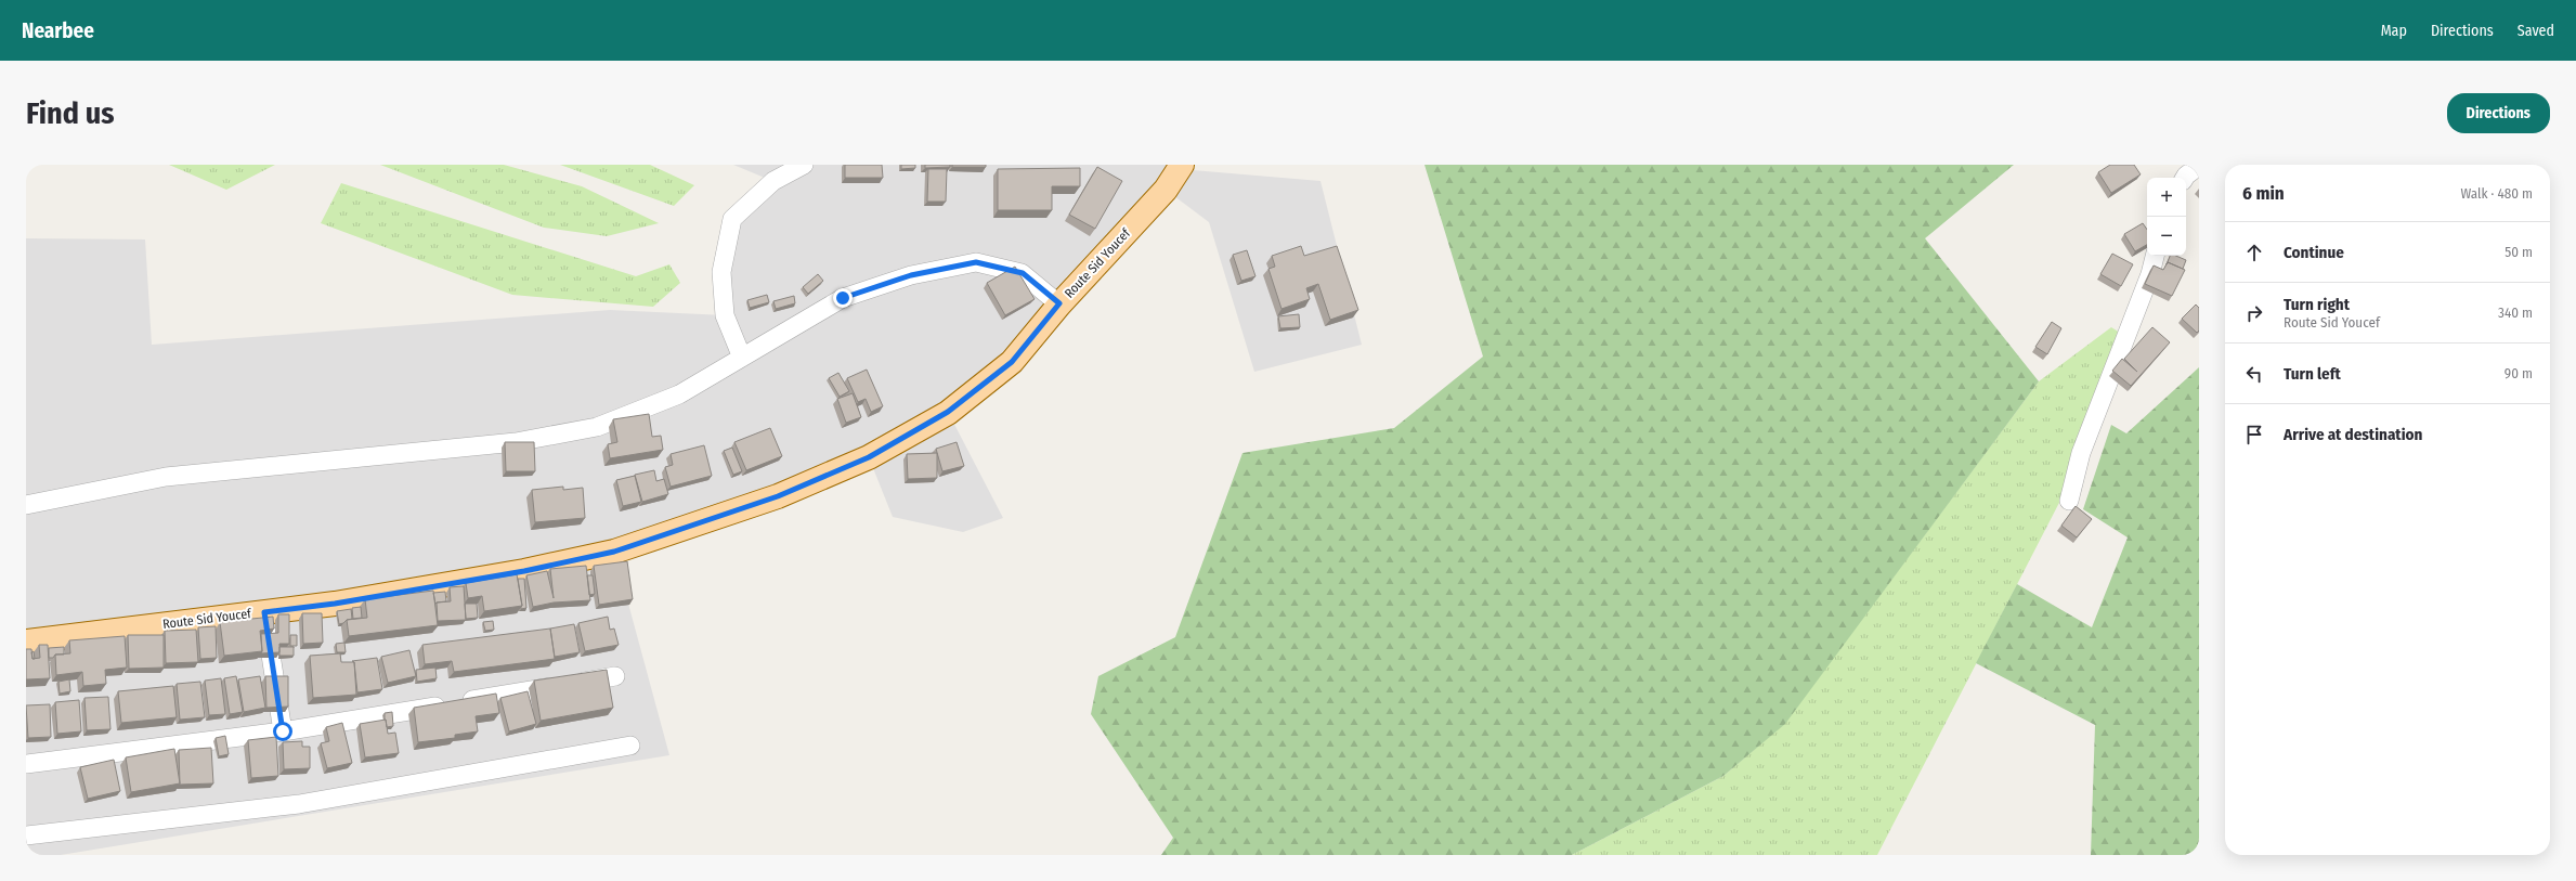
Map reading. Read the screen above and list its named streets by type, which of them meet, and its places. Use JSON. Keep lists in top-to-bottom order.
{
  "streets": {
    "main road": ["Route Sid Youcef"]
  },
  "page": {
    "header": "Nearbee",
    "nav": ["Map", "Directions", "Saved"],
    "buttons": "Directions",
    "title": "Find us",
    "heading": ["6 min", "Walk · 480 m"],
    "map_buttons": ["+", "−"],
    "list": [
      ["Continue", "50 m"],
      ["Turn right", "Route Sid Youcef", "340 m"],
      ["Turn left", "90 m"],
      "Arrive at destination"
    ]
  }
}
